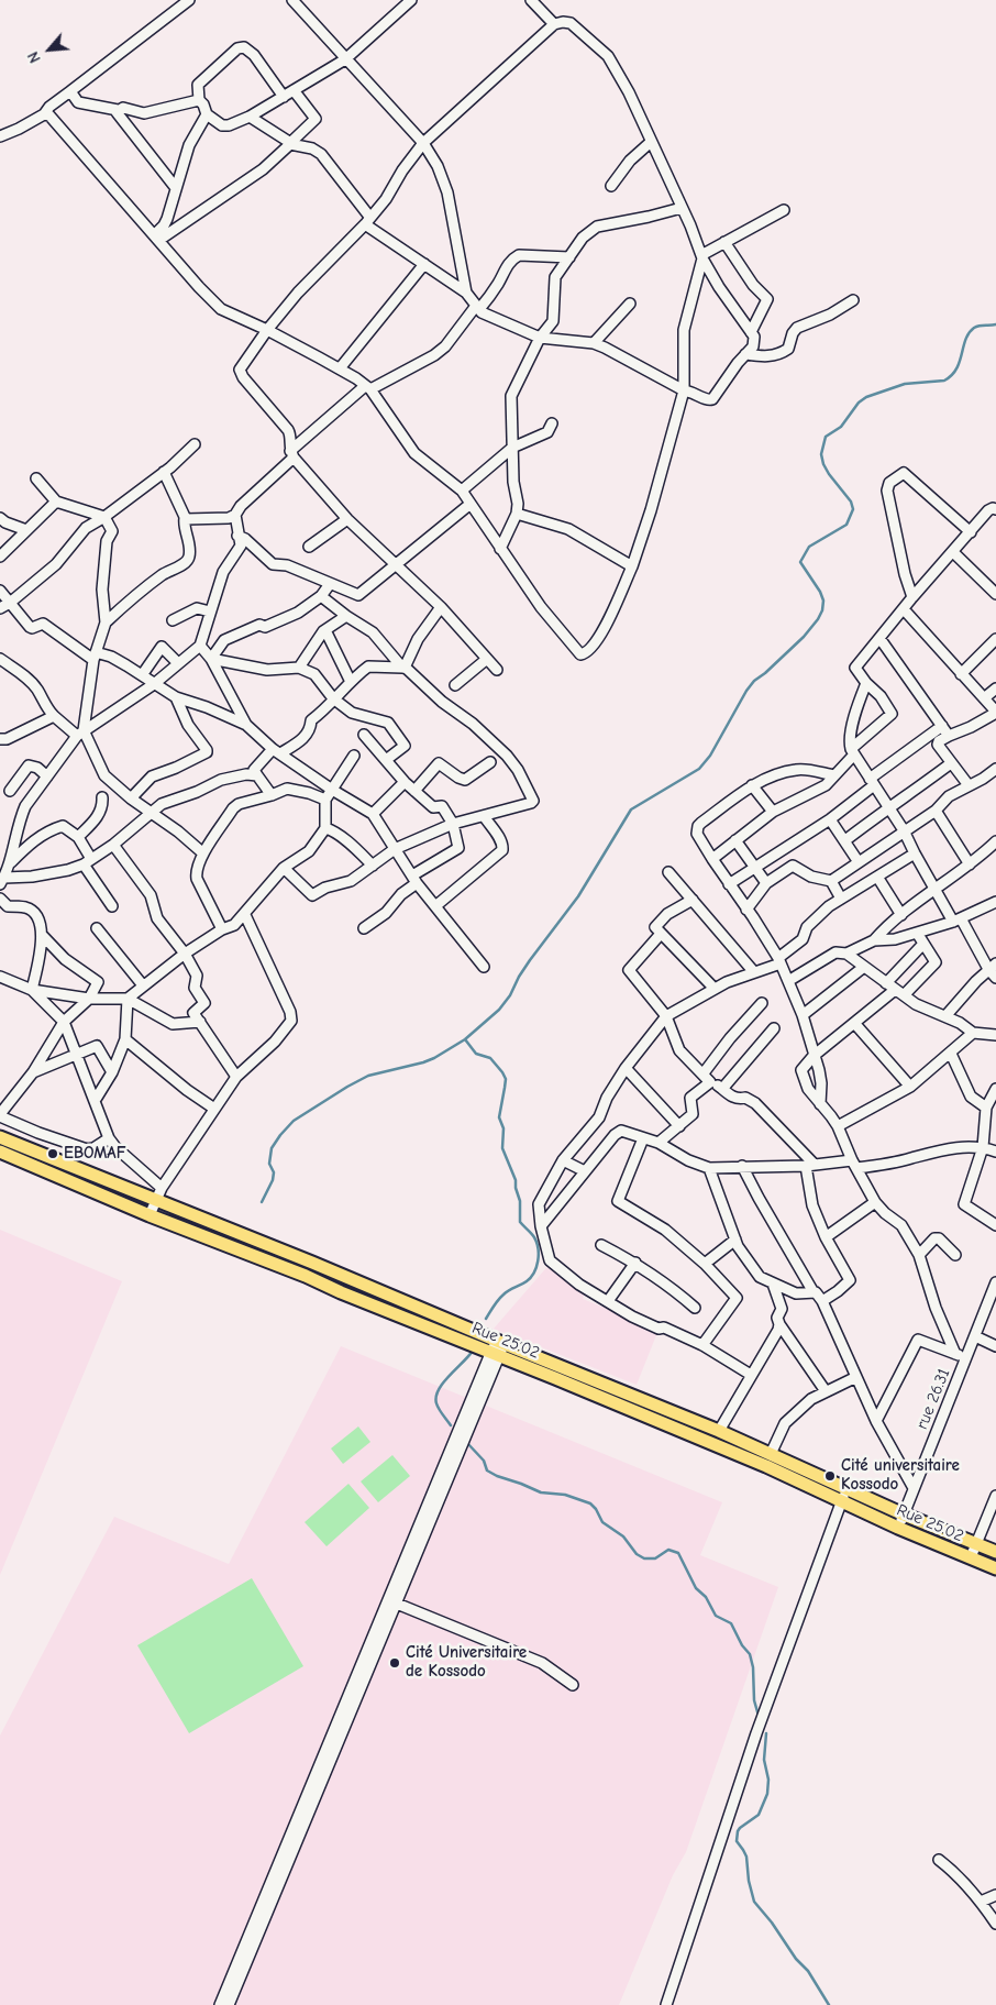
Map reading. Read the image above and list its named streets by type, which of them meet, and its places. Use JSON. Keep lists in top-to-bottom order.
{
  "streets": {
    "main road": ["Rue 25.02"],
    "street": ["rue 26.31"]
  },
  "crossings": [
    ["Rue 25.02", "rue 26.31"]
  ],
  "places": ["EBOMAF", "Cité universitaire Kossodo", "Cité Universitaire de Kossodo"],
  "north": "bottom left"
}
